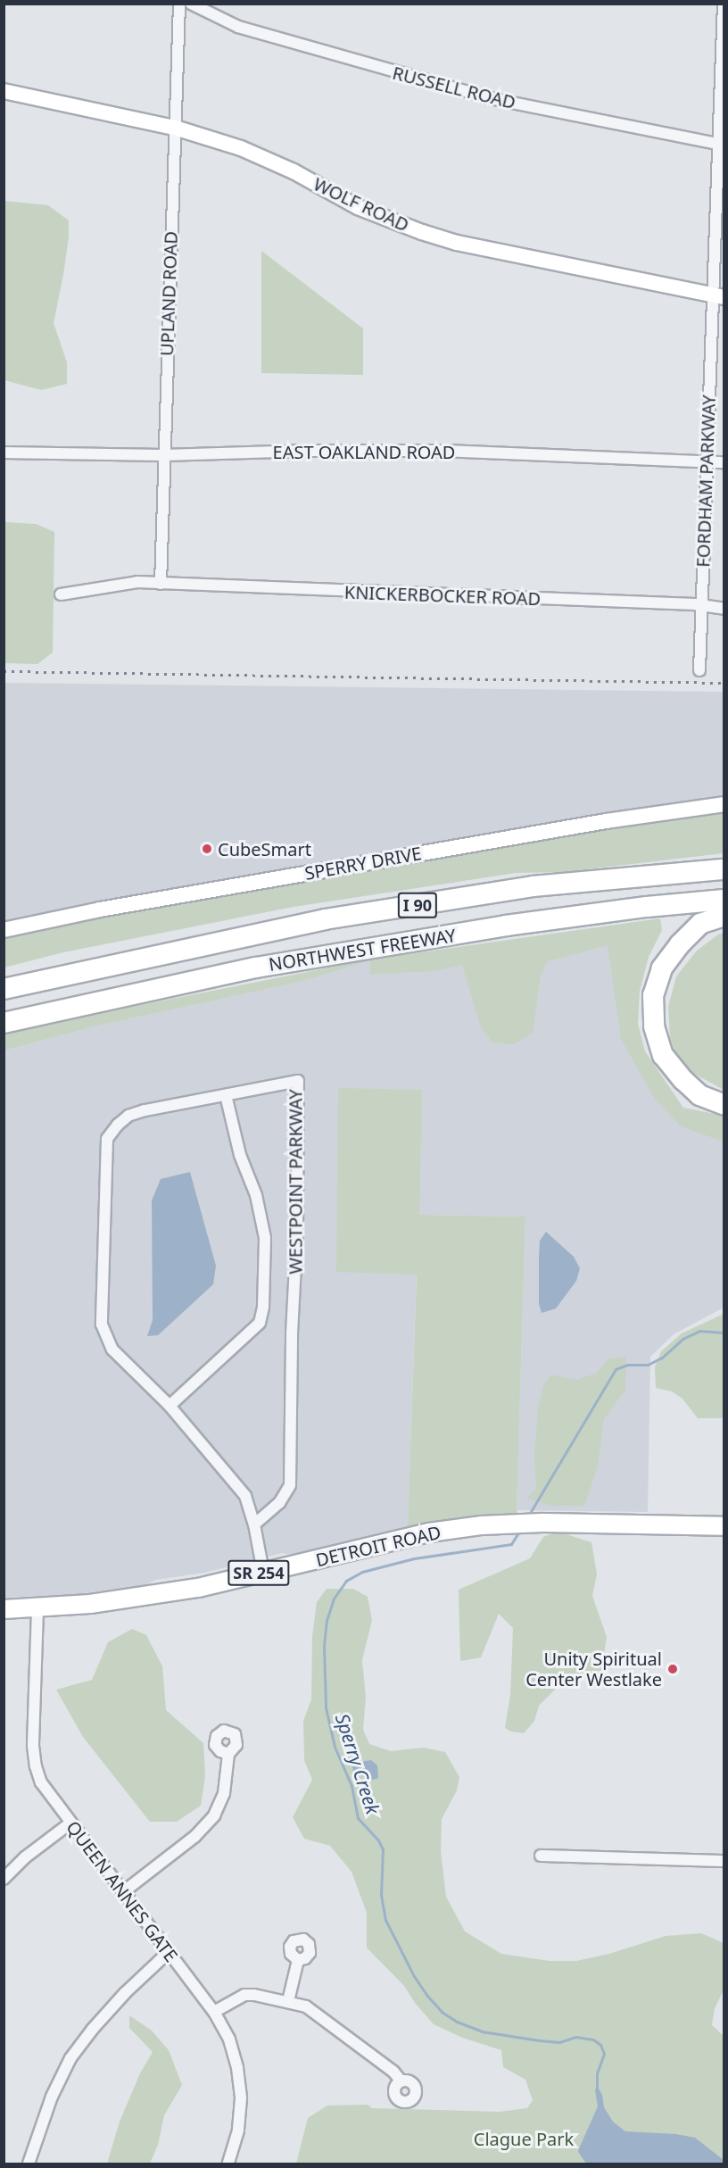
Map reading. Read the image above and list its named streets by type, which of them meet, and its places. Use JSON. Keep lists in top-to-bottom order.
{
  "streets": {
    "highway": ["I 90", "NORTHWEST FREEWAY"],
    "main road": ["DETROIT ROAD", "SR 254"],
    "street": [
      "RUSSELL ROAD",
      "WOLF ROAD",
      "UPLAND ROAD",
      "EAST OAKLAND ROAD",
      "FORDHAM PARKWAY",
      "KNICKERBOCKER ROAD",
      "SPERRY DRIVE",
      "WESTPOINT PARKWAY",
      "QUEEN ANNES GATE"
    ]
  },
  "crossings": [
    ["RUSSELL ROAD", "FORDHAM PARKWAY"],
    ["WOLF ROAD", "UPLAND ROAD"],
    ["WOLF ROAD", "FORDHAM PARKWAY"],
    ["UPLAND ROAD", "EAST OAKLAND ROAD"],
    ["UPLAND ROAD", "KNICKERBOCKER ROAD"],
    ["EAST OAKLAND ROAD", "FORDHAM PARKWAY"],
    ["FORDHAM PARKWAY", "KNICKERBOCKER ROAD"],
    ["WESTPOINT PARKWAY", "DETROIT ROAD"],
    ["DETROIT ROAD", "QUEEN ANNES GATE"]
  ],
  "water": ["Sperry Creek"],
  "parks": ["Clague Park"],
  "places": ["CubeSmart", "Unity Spiritual Center Westlake"]
}
